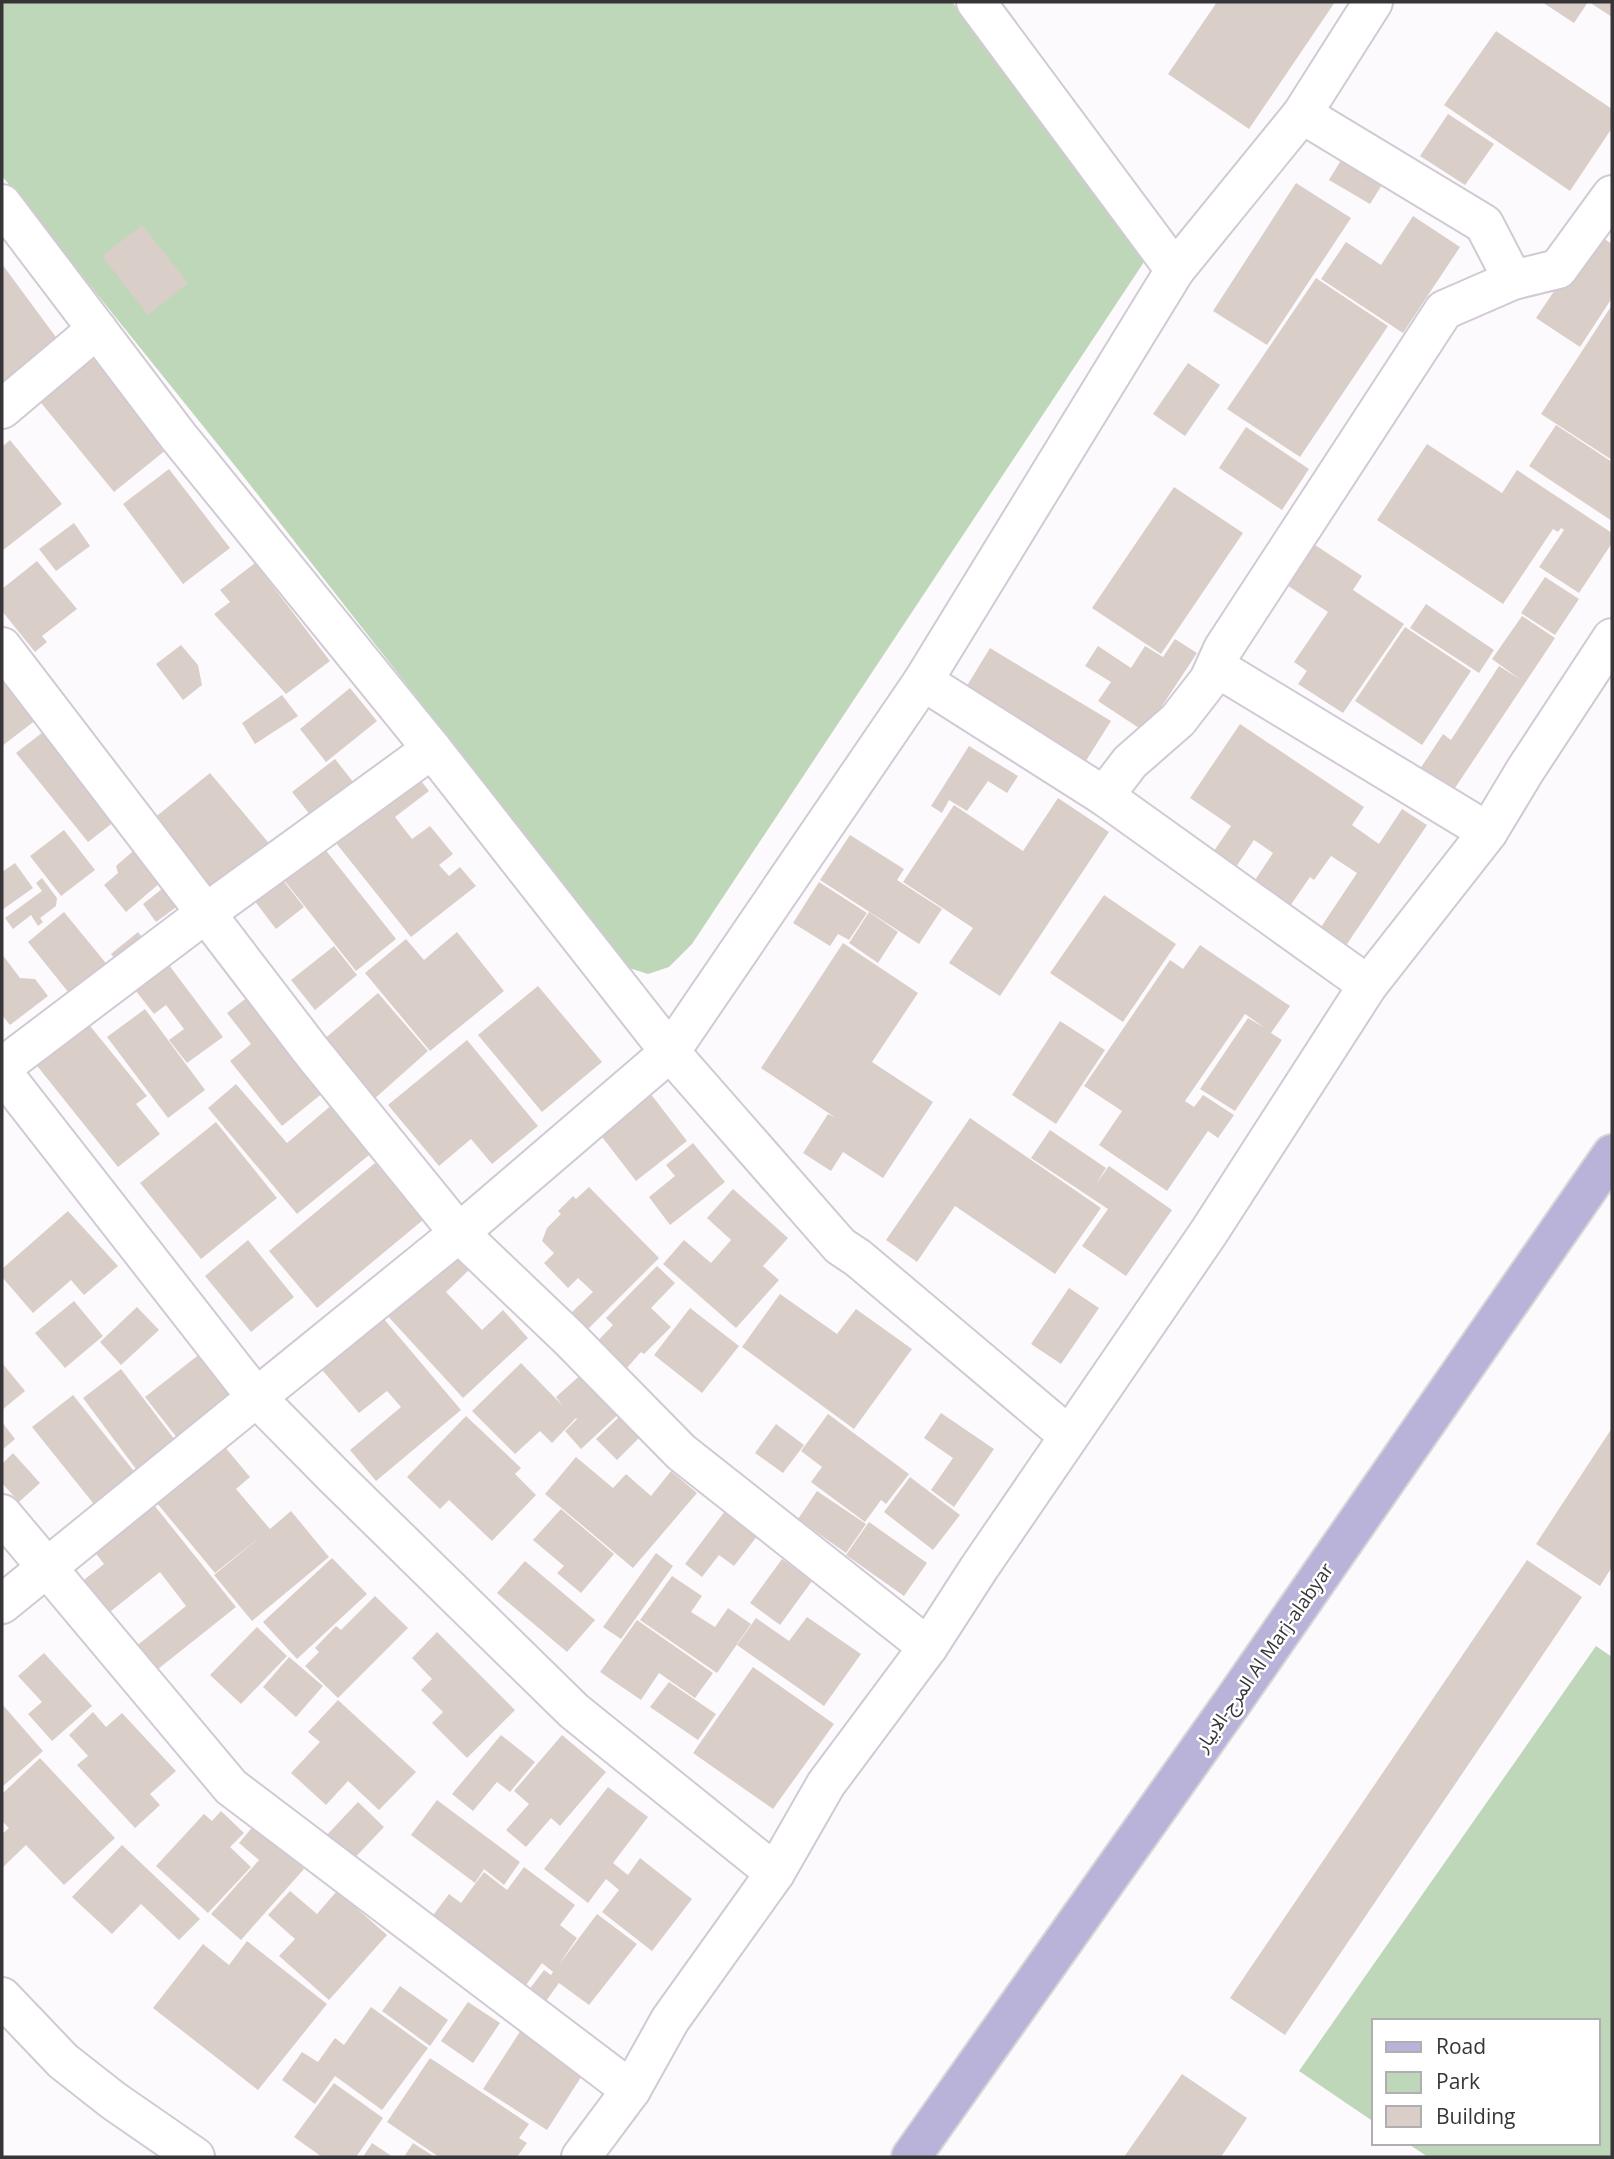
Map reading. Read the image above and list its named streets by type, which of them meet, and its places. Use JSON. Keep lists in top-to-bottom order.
{
  "streets": {
    "main road": ["المرج-الابيار Al Marj-alabyar"]
  },
  "legend": ["Road", "Park", "Building"]
}
